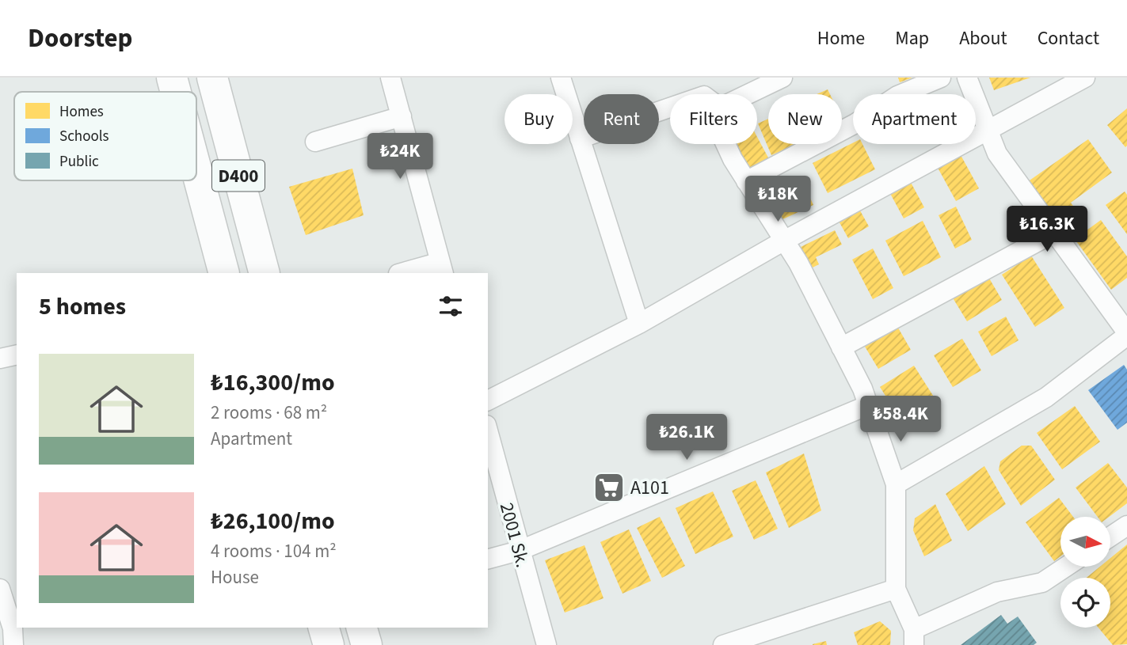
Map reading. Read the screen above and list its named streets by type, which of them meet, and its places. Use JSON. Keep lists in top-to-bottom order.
{
  "streets": {
    "highway": ["D400"],
    "street": ["2001 Sk."]
  },
  "places": {
    "supermarket": ["A101"]
  },
  "legend": ["Homes", "Schools", "Public"],
  "north": "right",
  "page": {
    "header": "Doorstep",
    "nav": [
      "Home",
      "Map",
      "About",
      "Contact"
    ],
    "chip": [
      "Buy",
      "Rent",
      "Filters",
      "New",
      "Apartment"
    ],
    "price": [
      "₺24K",
      "₺18K",
      "₺16.3K",
      "₺58.4K",
      "₺26.1K"
    ],
    "heading": "5 homes",
    "list": [
      {
        "name": "₺16,300/mo",
        "note": "2 rooms · 68 m² · Apartment"
      },
      {
        "name": "₺26,100/mo",
        "note": "4 rooms · 104 m² · House"
      }
    ]
  }
}
